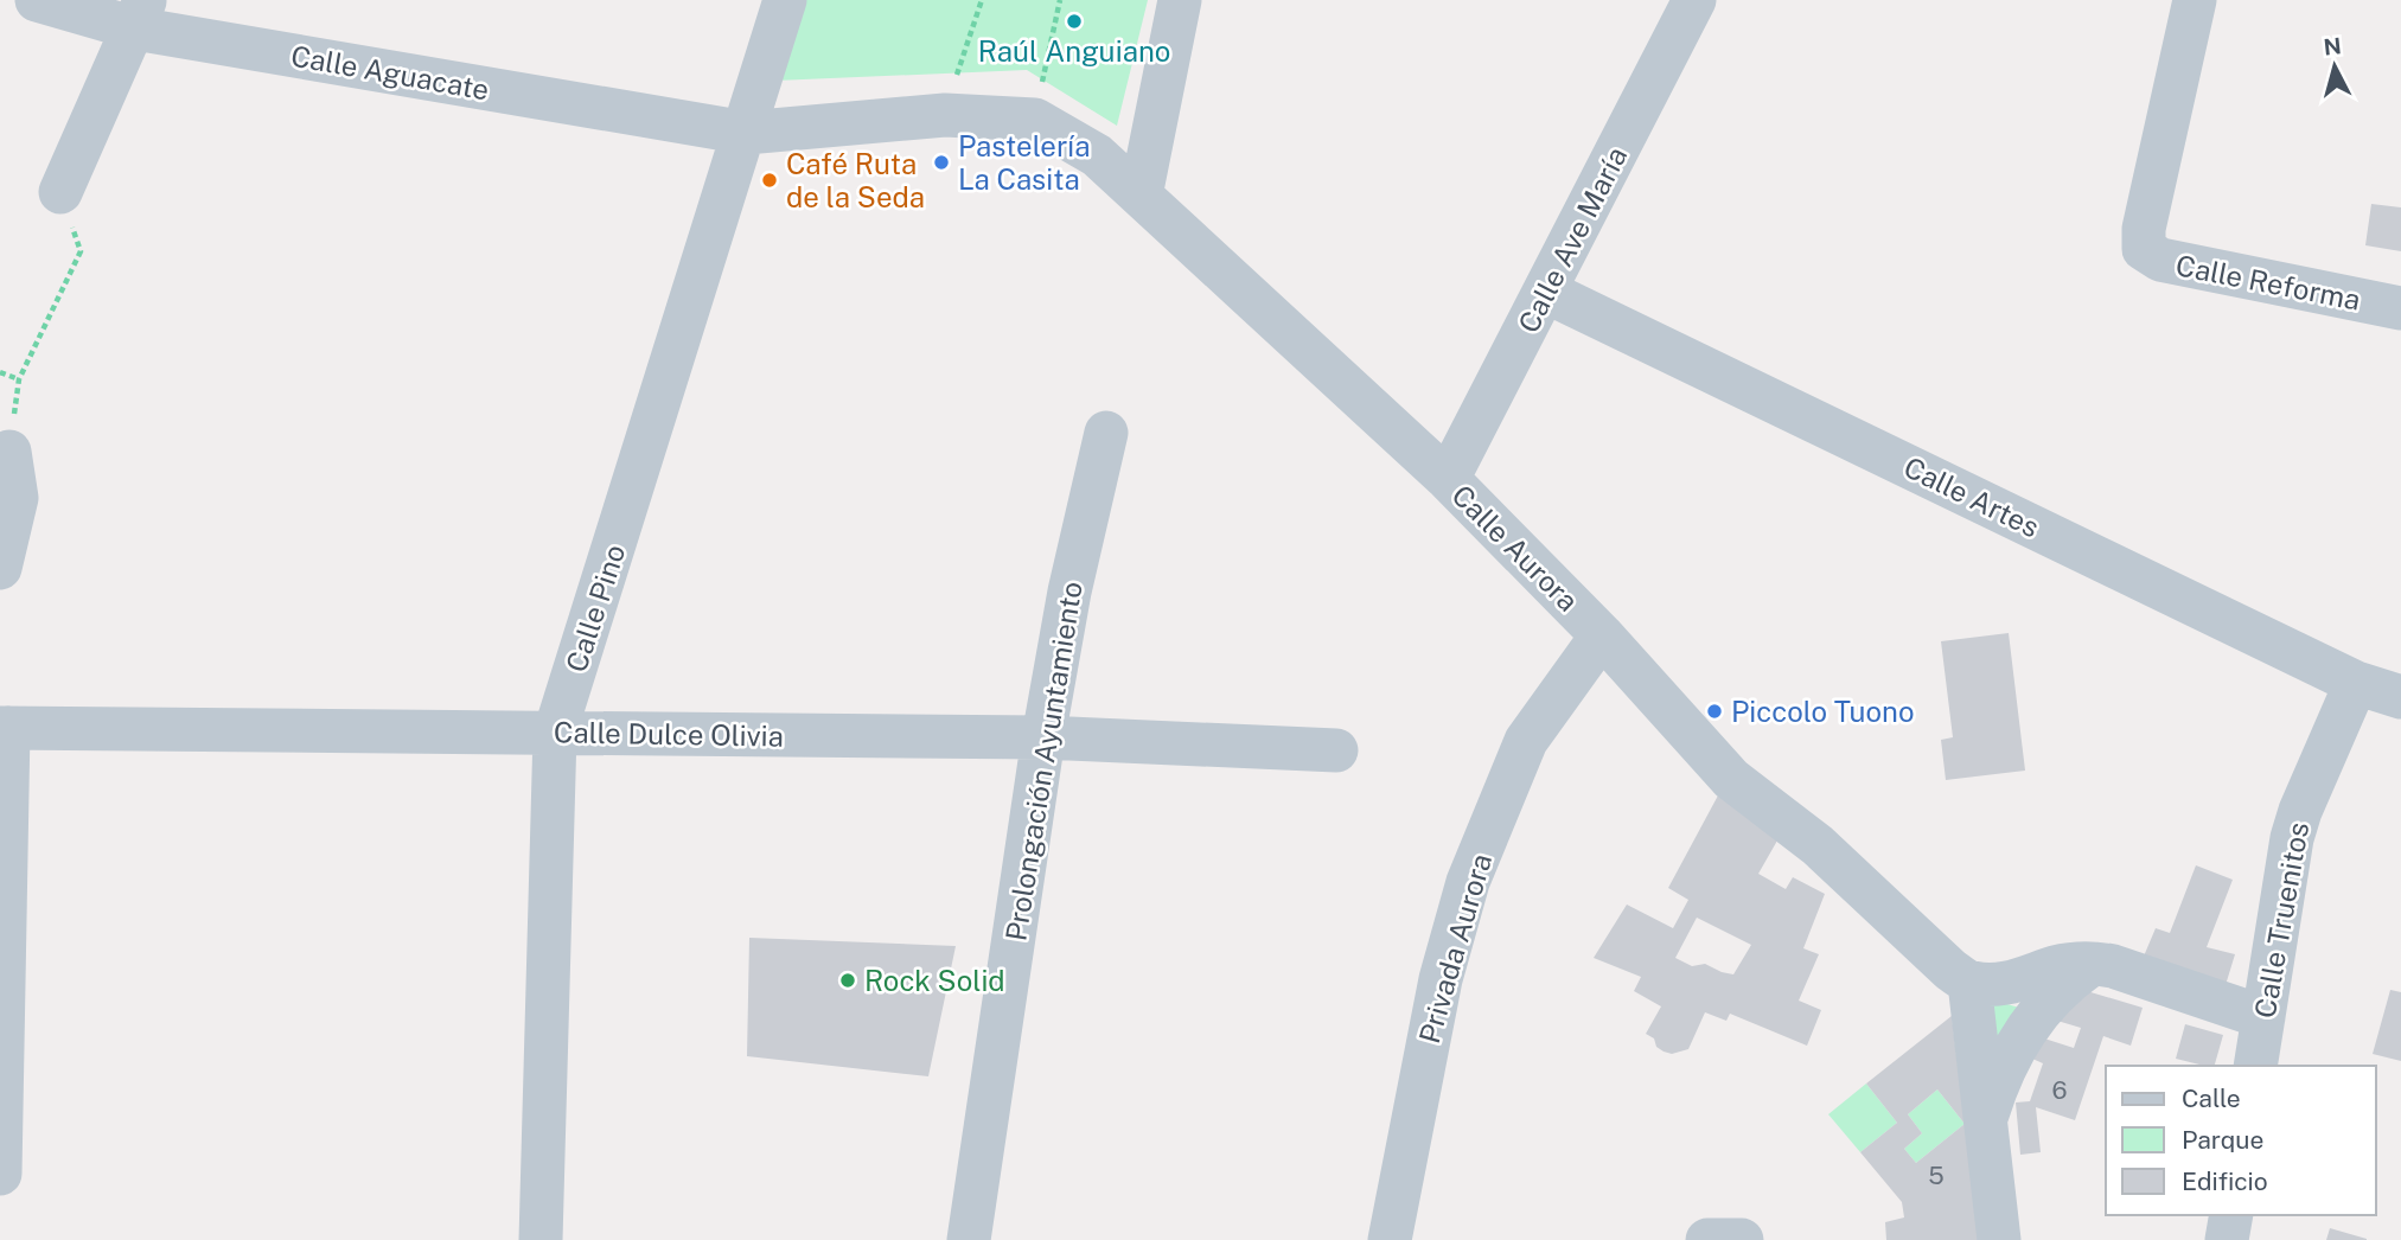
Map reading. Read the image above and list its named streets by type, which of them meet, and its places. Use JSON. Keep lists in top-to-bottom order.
{
  "streets": {
    "street": [
      "Calle Aguacate",
      "Calle Ave María",
      "Calle Reforma",
      "Calle Artes",
      "Calle Aurora",
      "Calle Pino",
      "Calle Dulce Olivia",
      "Prolongación Ayuntamiento",
      "Calle Truenitos",
      "Privada Aurora"
    ]
  },
  "crossings": [
    ["Calle Aguacate", "Calle Aurora"],
    ["Calle Aguacate", "Calle Pino"],
    ["Calle Ave María", "Calle Artes"],
    ["Calle Ave María", "Calle Aurora"],
    ["Calle Artes", "Calle Truenitos"],
    ["Calle Aurora", "Calle Pino"],
    ["Calle Aurora", "Privada Aurora"],
    ["Calle Pino", "Calle Dulce Olivia"],
    ["Calle Dulce Olivia", "Prolongación Ayuntamiento"]
  ],
  "places": [
    "Raúl Anguiano",
    "Pastelería La Casita",
    "Café Ruta de la Seda",
    "Piccolo Tuono",
    "Rock Solid"
  ],
  "house_numbers": ["6", "5"],
  "legend": ["Calle", "Parque", "Edificio"],
  "north": "top"
}
